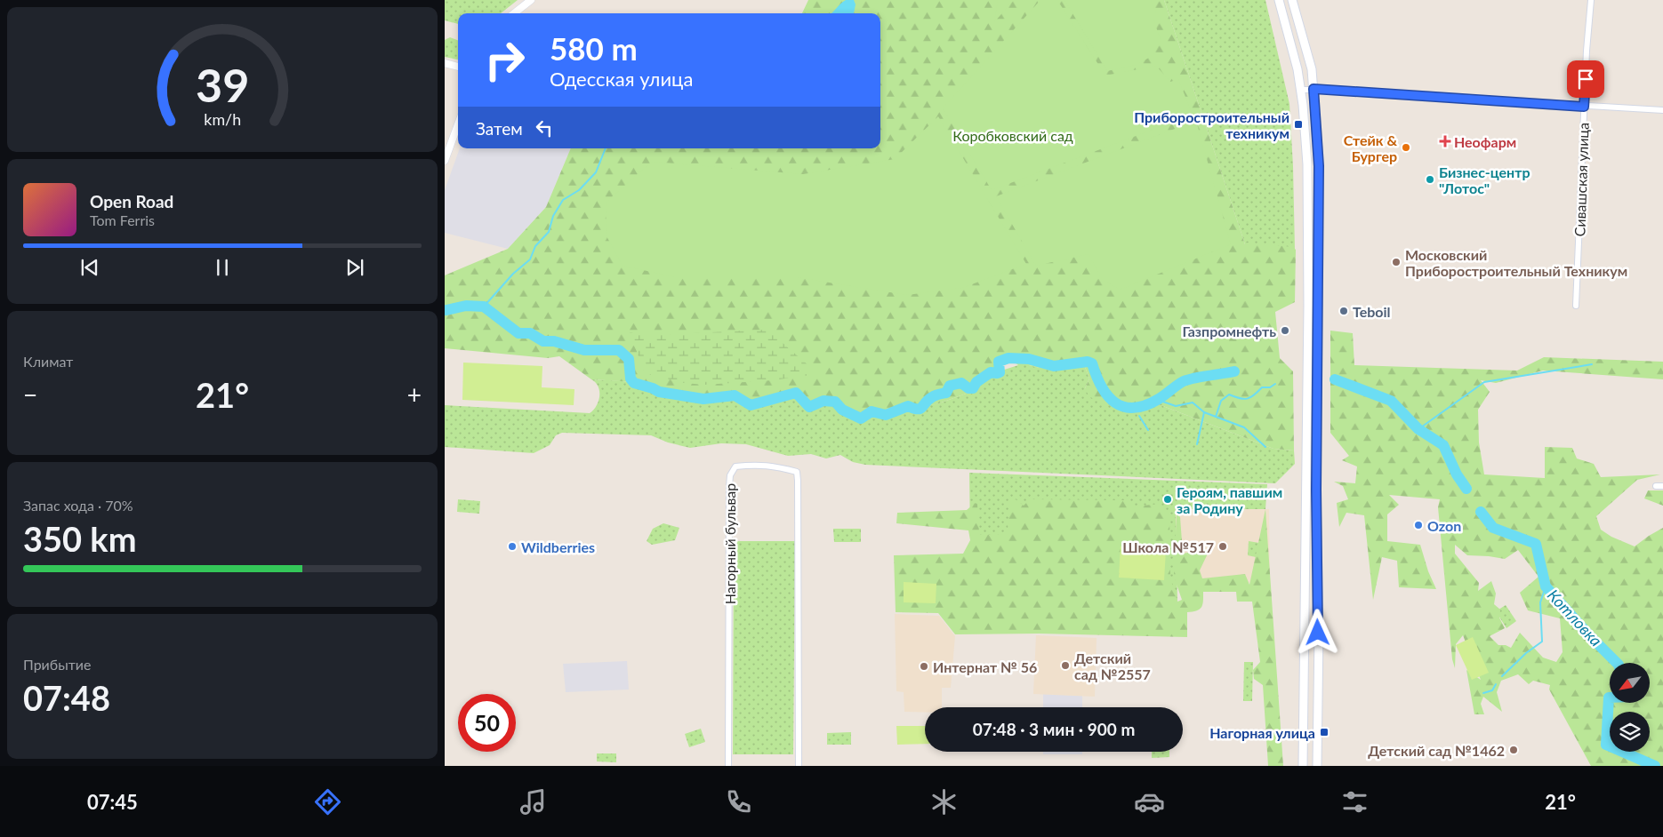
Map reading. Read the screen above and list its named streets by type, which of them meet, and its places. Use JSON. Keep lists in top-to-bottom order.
{
  "streets": {
    "street": ["Сивашская улица", "Нагорный бульвар"]
  },
  "water": ["Котловка"],
  "parks": ["Коробковский сад"],
  "places": {
    "transit": ["Приборостроительный техникум", "Нагорная улица"],
    "health": ["Неофарм"],
    "other": [
      "Стейк & Бургер",
      "Бизнес-центр \"Лотос\"",
      "Московский Приборостроительный Техникум",
      "Teboil",
      "Газпромнефть",
      "Героям, павшим за Родину",
      "Ozon",
      "Wildberries",
      "Школа №517",
      "Детский сад №2557",
      "Интернат № 56",
      "Детский сад №1462"
    ]
  },
  "north": "bottom left",
  "page": {
    "turn": ["580 m", "Одесская улица"],
    "then": "Затем",
    "song": ["Open Road", "Tom Ferris"],
    "tile": [
      "Климат",
      ["Запас хода · 70%", "350 km"],
      ["Прибытие", "07:48"]
    ],
    "heat": ["−", "21°", "+"],
    "limit": "50",
    "trip": "07:48 · 3 мин · 900 m",
    "tabs": ["07:45", "21°"],
    "gauge": ["39", "km/h"]
  }
}
